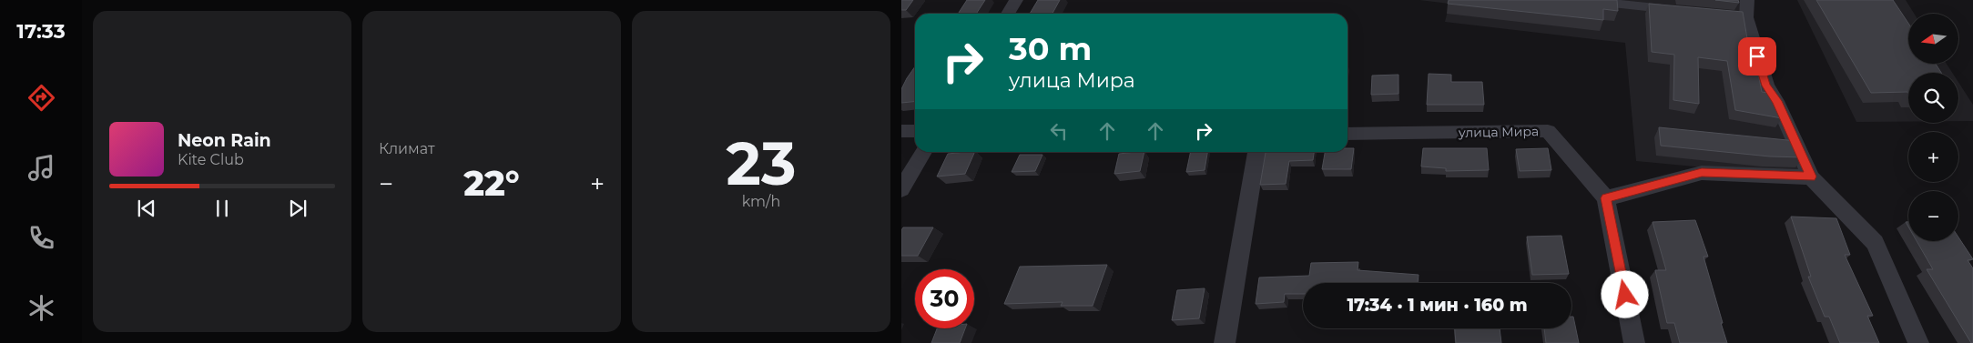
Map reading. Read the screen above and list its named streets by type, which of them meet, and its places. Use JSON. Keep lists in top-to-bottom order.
{
  "streets": {
    "street": ["улица Мира"]
  },
  "north": "left",
  "page": {
    "tabs": "17:33",
    "tile": [
      "Климат",
      ["23", "km/h"]
    ],
    "map_buttons": ["+", "−"],
    "turn": ["30 m", "улица Мира"],
    "song": ["Neon Rain", "Kite Club"],
    "heat": ["−", "22°", "+"],
    "limit": "30",
    "trip": "17:34 · 1 мин · 160 m"
  }
}
